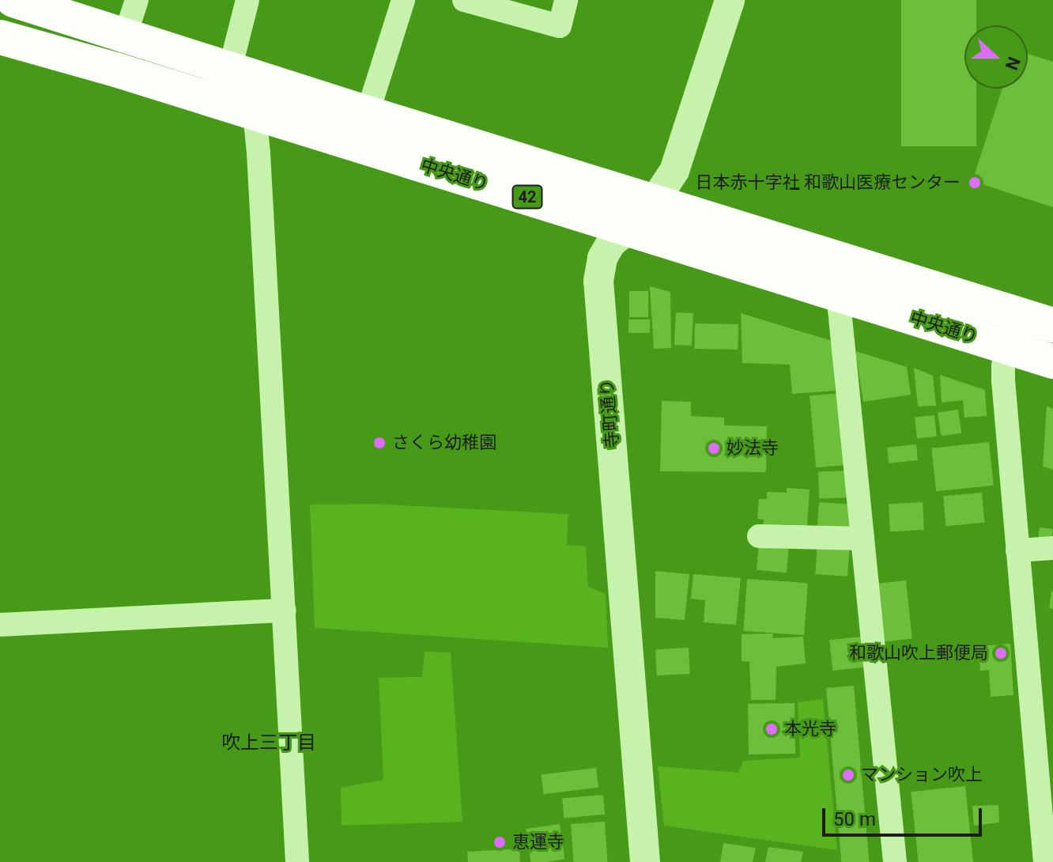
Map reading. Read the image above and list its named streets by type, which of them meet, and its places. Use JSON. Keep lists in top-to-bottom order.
{
  "streets": {
    "highway": ["中央通り", "42"],
    "street": ["寺町通り"]
  },
  "crossings": [
    ["中央通り", "寺町通り"]
  ],
  "districts": ["吹上三丁目"],
  "places": [
    "日本赤十字社 和歌山医療センター",
    "さくら幼稚園",
    "妙法寺",
    "和歌山吹上郵便局",
    "本光寺",
    "マンション吹上",
    "恵運寺"
  ],
  "scale_bar": "50 m",
  "north": "right"
}
